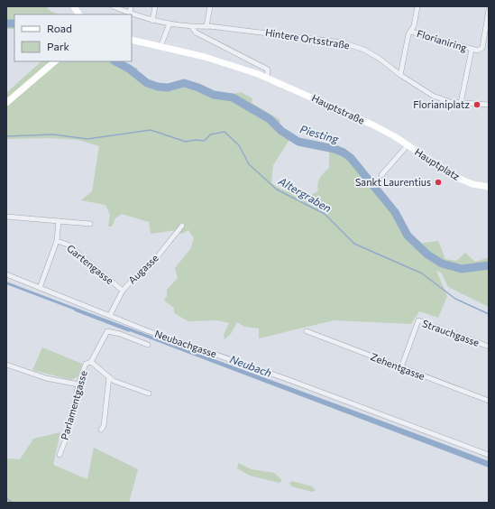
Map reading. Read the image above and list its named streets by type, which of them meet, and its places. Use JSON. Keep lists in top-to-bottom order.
{
  "streets": {
    "main road": ["Hauptstraße", "Hauptplatz"],
    "street": [
      "Hintere Ortsstraße",
      "Florianiring",
      "Gartengasse",
      "Augasse",
      "Strauchgasse",
      "Neubachgasse",
      "Zehentgasse",
      "Parlamentgasse"
    ]
  },
  "crossings": [
    ["Hintere Ortsstraße", "Florianiring"],
    ["Hauptstraße", "Hauptplatz"],
    ["Gartengasse", "Augasse"],
    ["Augasse", "Neubachgasse"],
    ["Strauchgasse", "Zehentgasse"]
  ],
  "water": ["Piesting", "Altergraben", "Neubach"],
  "places": ["Florianiplatz", "Sankt Laurentius"],
  "legend": ["Road", "Park"]
}
